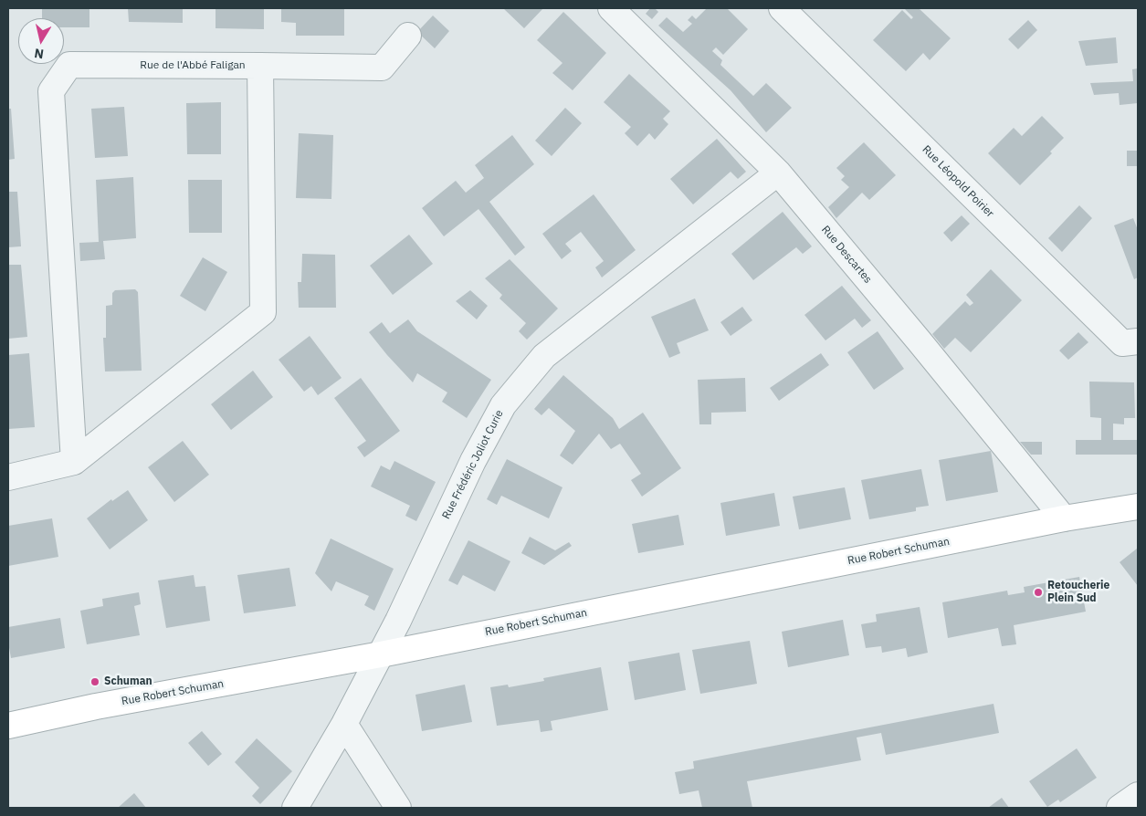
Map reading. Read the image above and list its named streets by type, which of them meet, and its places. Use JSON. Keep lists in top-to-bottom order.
{
  "streets": {
    "street": [
      "Rue de l'Abbé Faligan",
      "Rue Léopold Poirier",
      "Rue Descartes",
      "Rue Frédéric Joliot Curie",
      "Rue Robert Schuman"
    ]
  },
  "crossings": [
    ["Rue Descartes", "Rue Frédéric Joliot Curie"],
    ["Rue Descartes", "Rue Robert Schuman"],
    ["Rue Frédéric Joliot Curie", "Rue Robert Schuman"]
  ],
  "places": ["Retoucherie Plein Sud", "Schuman"],
  "north": "bottom"
}
